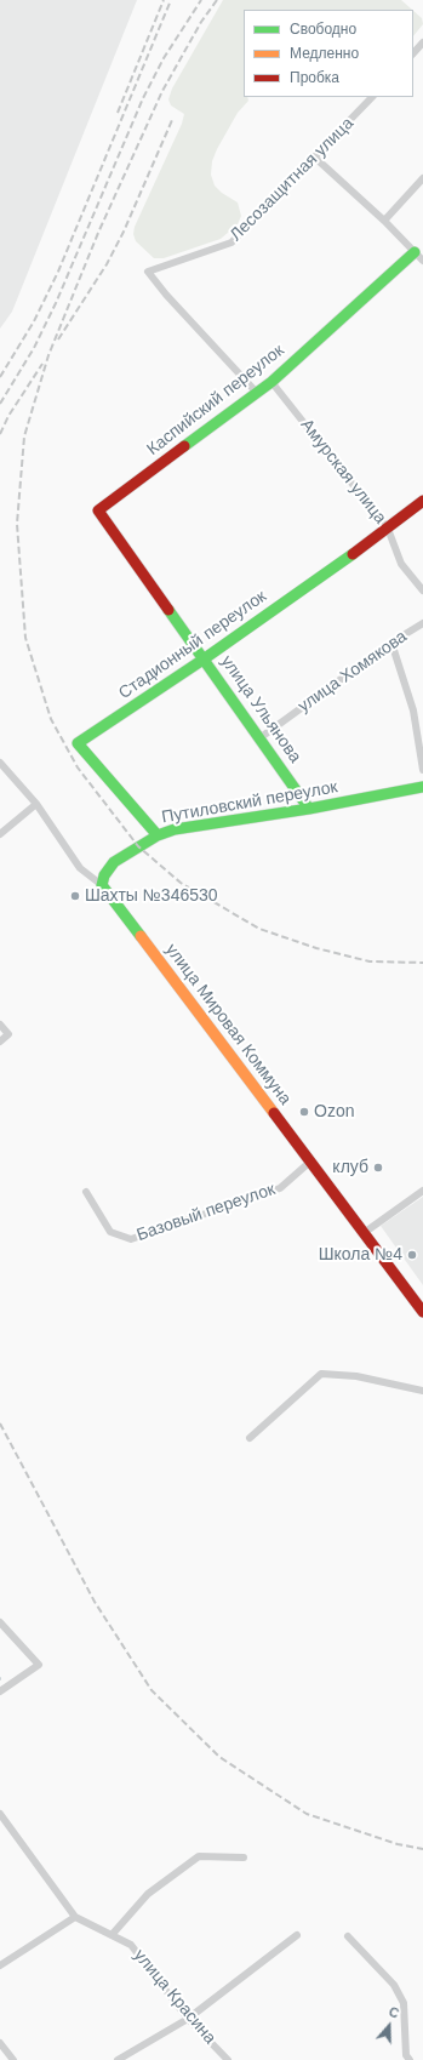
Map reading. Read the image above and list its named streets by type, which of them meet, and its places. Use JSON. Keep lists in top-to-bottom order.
{
  "streets": {
    "street": [
      "Лесозащитная улица",
      "Каспийский переулок",
      "Амурская улица",
      "Стадионный переулок",
      "улица Хомякова",
      "улица Ульянова",
      "Путиловский переулок",
      "улица Мировая Коммуна",
      "Базовый переулок",
      "улица Красина"
    ]
  },
  "crossings": [
    ["Лесозащитная улица", "Каспийский переулок"],
    ["Каспийский переулок", "Амурская улица"],
    ["Каспийский переулок", "улица Ульянова"],
    ["Амурская улица", "Стадионный переулок"],
    ["Стадионный переулок", "улица Ульянова"],
    ["Стадионный переулок", "Путиловский переулок"],
    ["улица Хомякова", "улица Ульянова"],
    ["улица Ульянова", "Путиловский переулок"],
    ["Путиловский переулок", "улица Мировая Коммуна"],
    ["улица Мировая Коммуна", "Базовый переулок"]
  ],
  "places": [
    "Шахты №346530",
    "Ozon",
    "клуб",
    "Школа №4"
  ],
  "legend": ["Свободно", "Медленно", "Пробка"],
  "north": "top"
}
